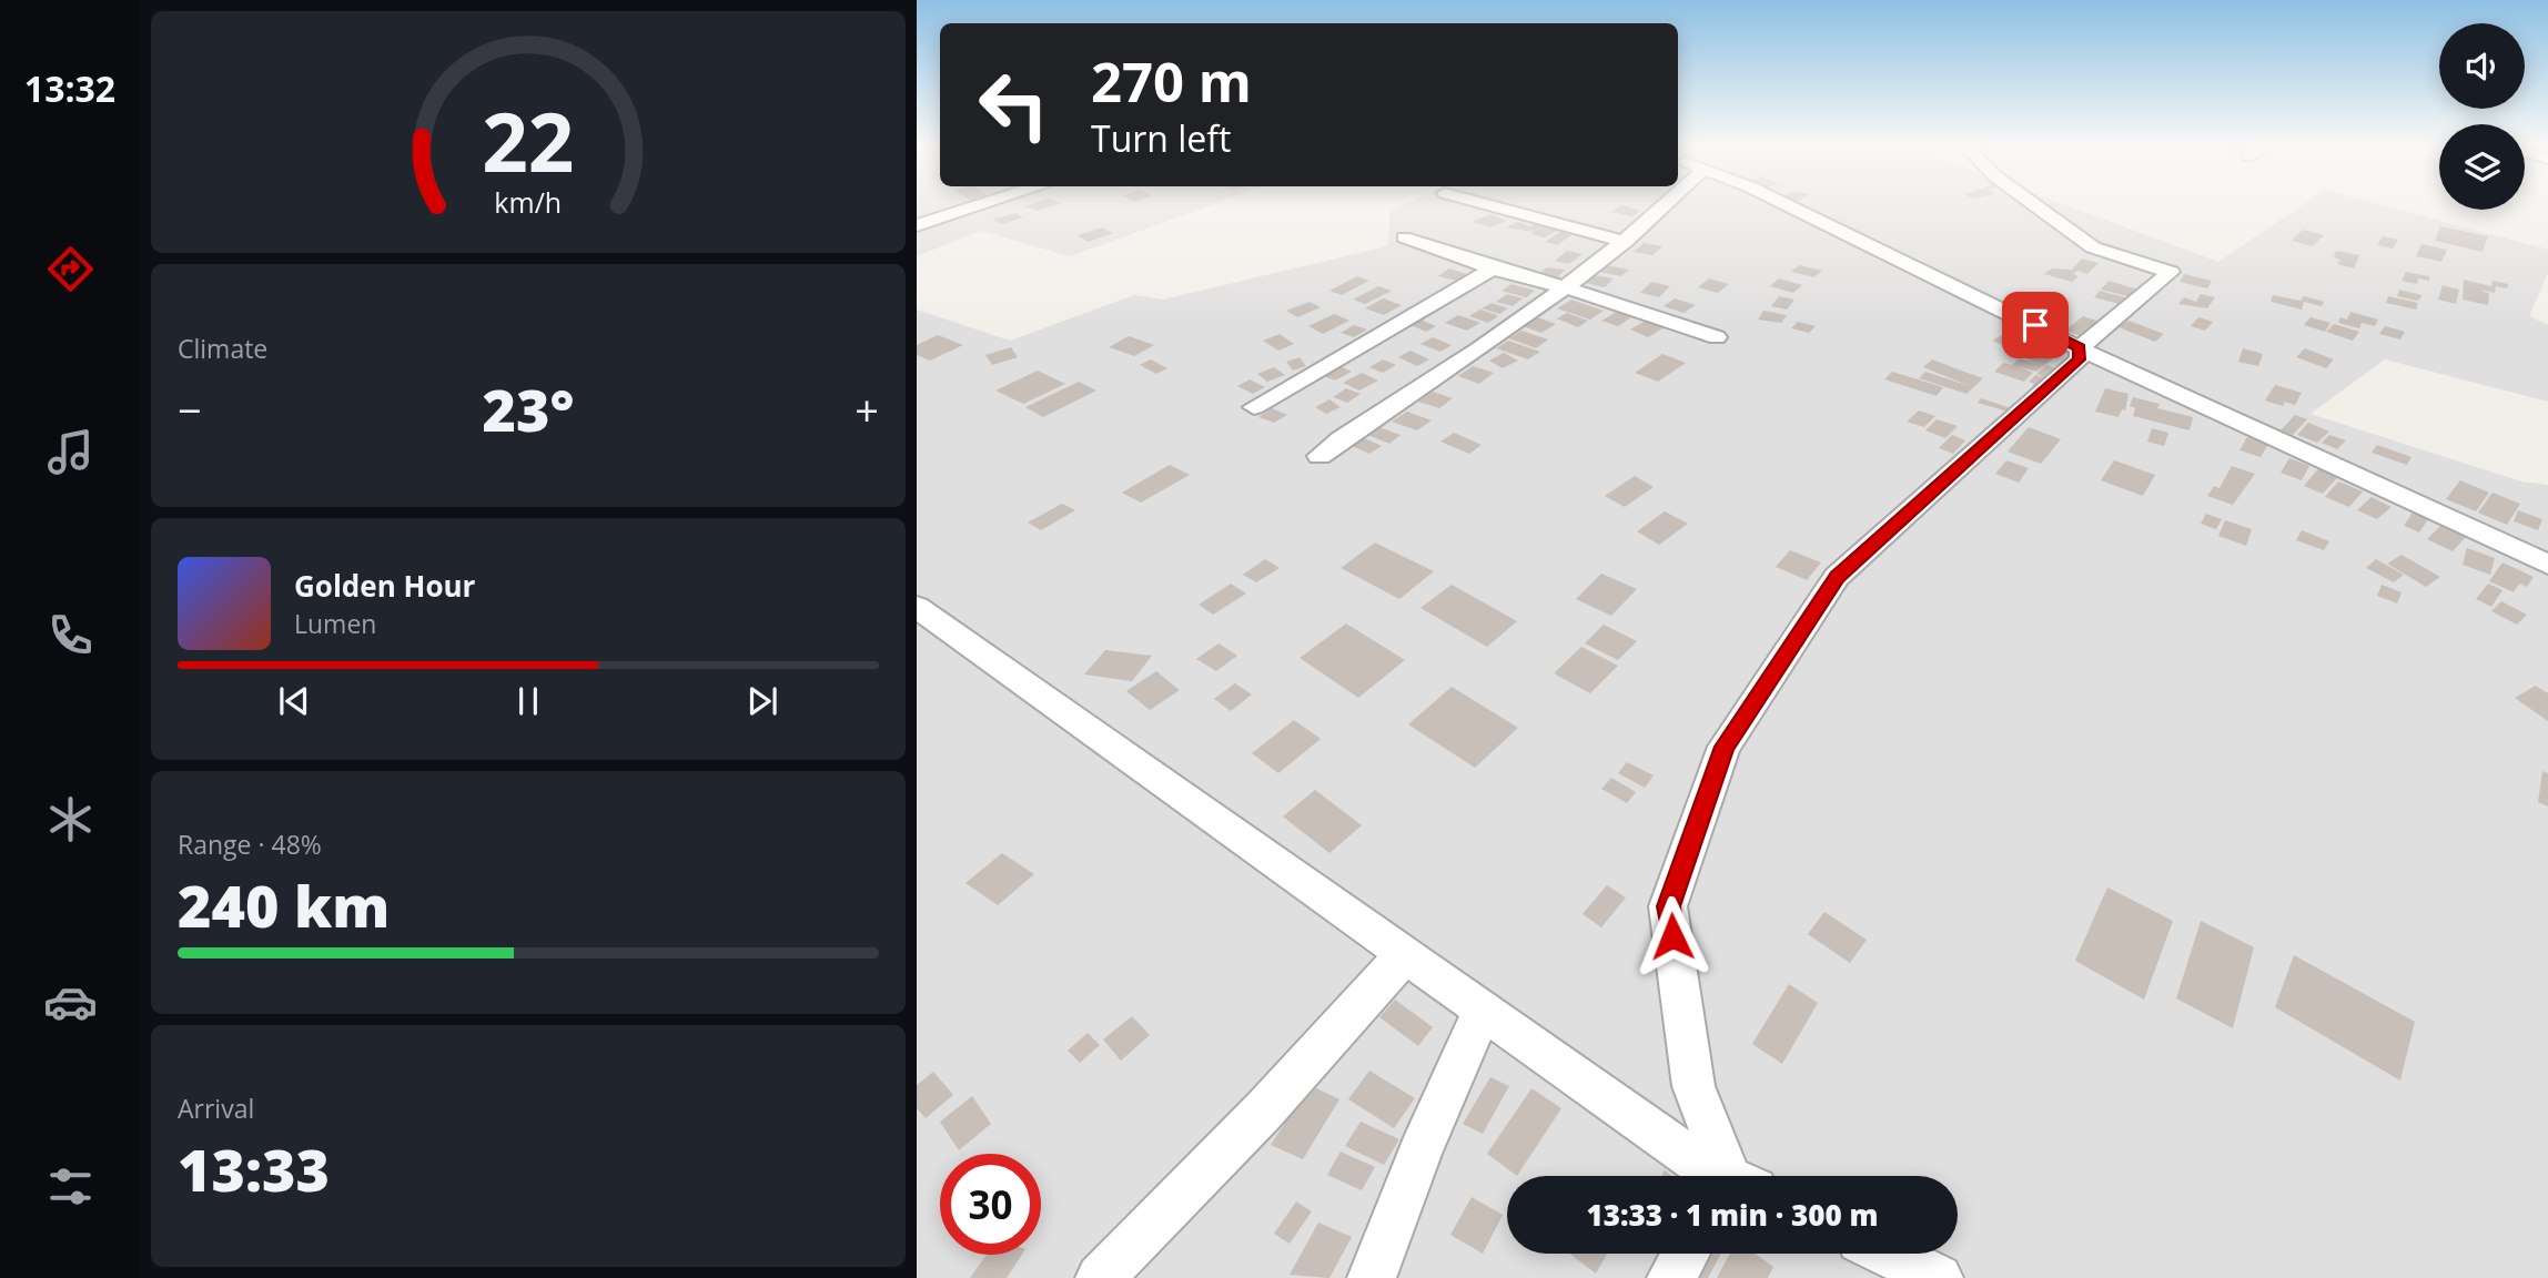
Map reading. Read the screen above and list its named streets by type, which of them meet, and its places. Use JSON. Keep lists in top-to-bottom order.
{
  "page": {
    "tabs": "13:32",
    "turn": ["270 m", "Turn left"],
    "tile": [
      "Climate",
      ["Range · 48%", "240 km"],
      ["Arrival", "13:33"]
    ],
    "heat": ["−", "23°", "+"],
    "song": ["Golden Hour", "Lumen"],
    "limit": "30",
    "trip": "13:33 · 1 min · 300 m",
    "gauge": ["22", "km/h"]
  }
}
